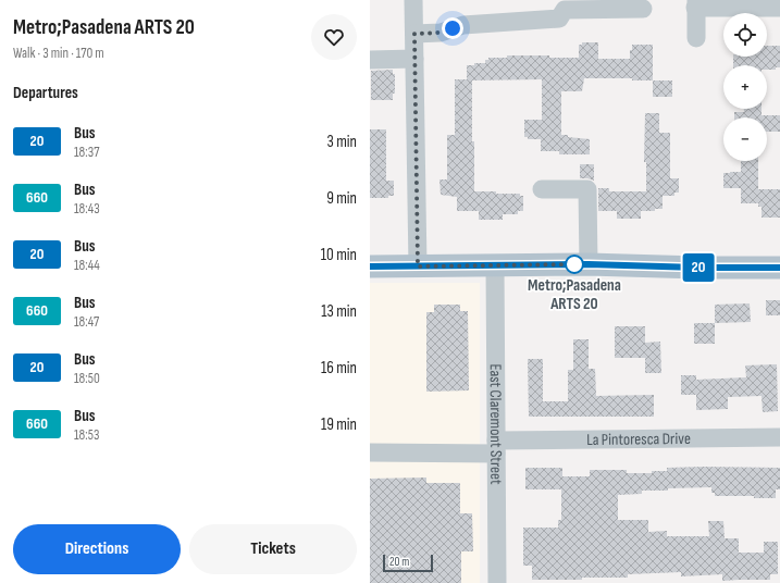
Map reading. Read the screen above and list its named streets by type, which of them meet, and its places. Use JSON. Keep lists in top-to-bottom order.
{
  "streets": {
    "street": ["East Claremont Street", "La Pintoresca Drive"]
  },
  "crossings": [
    ["East Claremont Street", "La Pintoresca Drive"]
  ],
  "places": ["Metro;Pasadena ARTS 20"],
  "lines": ["bus line 20"],
  "scale_bar": "20 m",
  "page": {
    "heading": [
      ["Metro;Pasadena ARTS 20", "Walk · 3 min · 170 m"],
      "Departures"
    ],
    "on_map": "20",
    "map_buttons": ["+", "−"],
    "list": [
      {
        "mark": "20",
        "name": "Bus",
        "note": "18:37",
        "value": "3 min"
      },
      {
        "mark": "660",
        "name": "Bus",
        "note": "18:43",
        "value": "9 min"
      },
      {
        "mark": "20",
        "name": "Bus",
        "note": "18:44",
        "value": "10 min"
      },
      {
        "mark": "660",
        "name": "Bus",
        "note": "18:47",
        "value": "13 min"
      },
      {
        "mark": "20",
        "name": "Bus",
        "note": "18:50",
        "value": "16 min"
      },
      {
        "mark": "660",
        "name": "Bus",
        "note": "18:53",
        "value": "19 min"
      }
    ],
    "buttons": ["Directions", "Tickets"],
    "scale": "20 m"
  }
}
